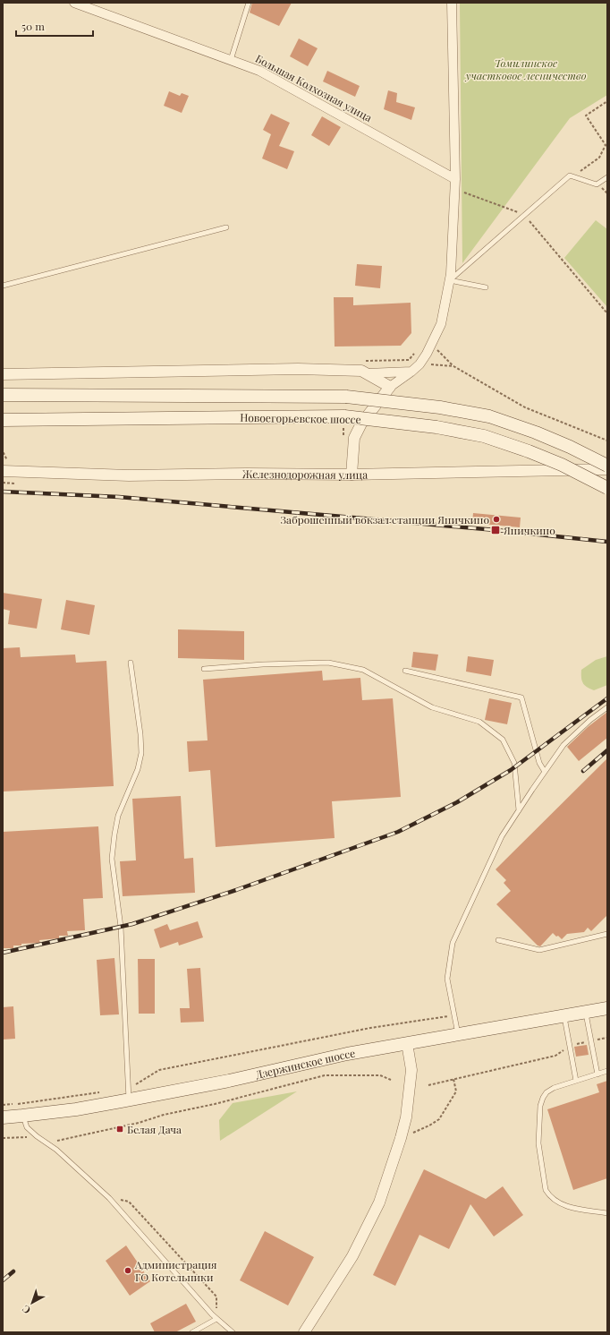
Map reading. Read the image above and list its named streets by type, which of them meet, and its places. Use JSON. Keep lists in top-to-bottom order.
{
  "streets": {
    "main road": ["Новоегорьевское шоссе", "Дзержинское шоссе"],
    "street": ["Большая Колхозная улица", "Железнодорожная улица"]
  },
  "parks": ["Томилинское участковое лесничество"],
  "places": {
    "other": ["Заброшенный вокзал станции Яничкино", "Администрация ГО Котельники"],
    "transit": ["Яничкино", "Белая Дача"]
  },
  "scale_bar": "50 m",
  "north": "bottom left"
}
